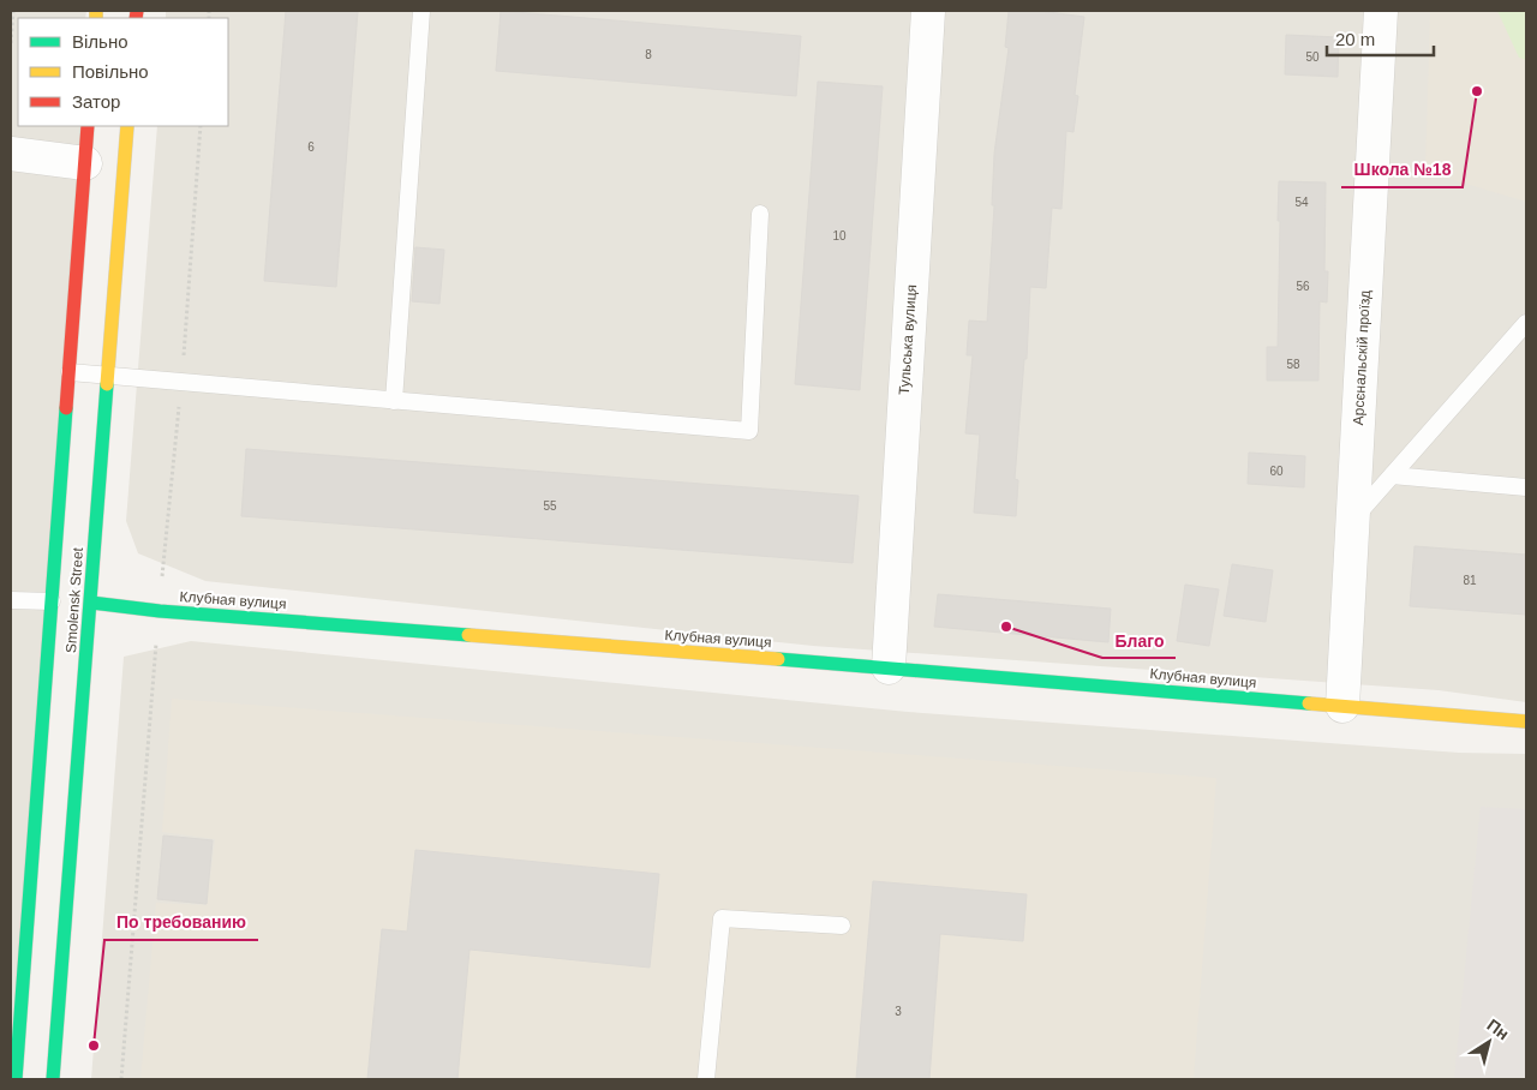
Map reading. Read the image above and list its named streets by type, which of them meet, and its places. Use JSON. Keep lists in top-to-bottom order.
{
  "streets": {
    "street": [
      "Тульська вулиця",
      "Арсєнальскій проїзд",
      "Smolensk Street",
      "Клубная вулиця"
    ]
  },
  "crossings": [
    ["Тульська вулиця", "Клубная вулиця"],
    ["Арсєнальскій проїзд", "Клубная вулиця"],
    ["Smolensk Street", "Клубная вулиця"]
  ],
  "places": ["Школа №18", "Благо", "По требованию"],
  "house_numbers": [
    "8",
    "50",
    "6",
    "54",
    "10",
    "56",
    "58",
    "60",
    "55",
    "81",
    "3"
  ],
  "legend": ["Вільно", "Повільно", "Затор"],
  "scale_bar": "20 m",
  "north": "top right"
}
